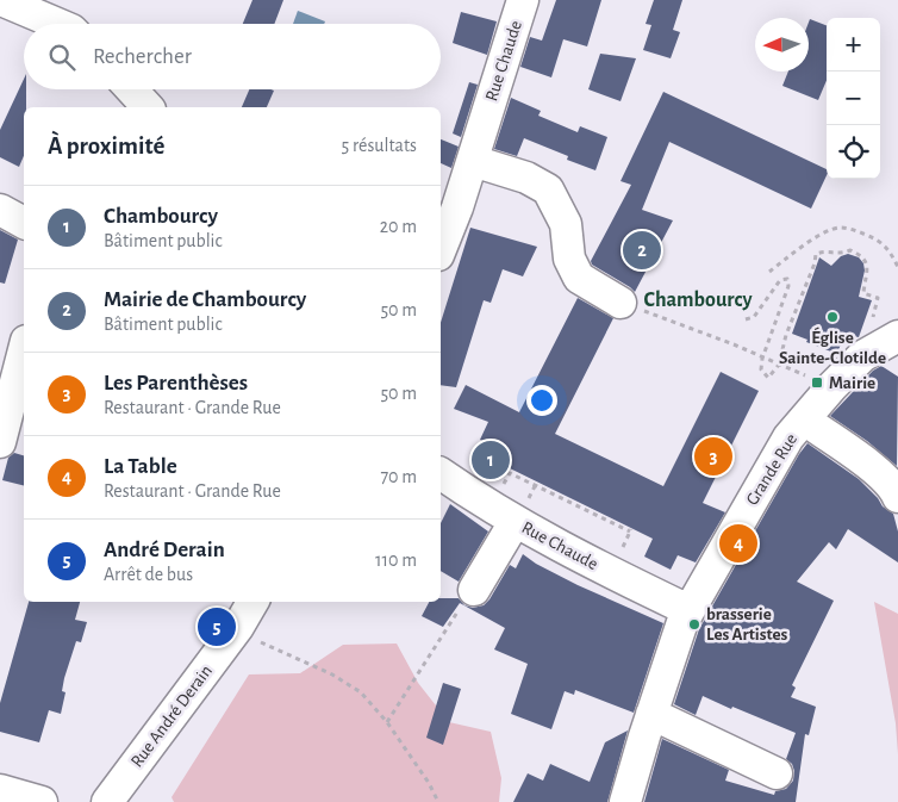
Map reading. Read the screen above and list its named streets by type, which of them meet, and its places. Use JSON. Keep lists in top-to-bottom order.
{
  "streets": {
    "street": ["Rue Chaude", "Grande Rue", "Rue André Derain"]
  },
  "crossings": [
    ["Rue Chaude", "Grande Rue"]
  ],
  "districts": ["Chambourcy"],
  "places": {
    "other": ["Église Sainte-Clotilde", "brasserie Les Artistes"],
    "transit": ["Mairie"]
  },
  "north": "left",
  "page": {
    "map_buttons": ["+", "−"],
    "search": "Rechercher",
    "heading": ["À proximité", "5 résultats"],
    "list": [
      {
        "mark": "1",
        "name": "Chambourcy",
        "note": "Bâtiment public",
        "value": "20 m"
      },
      {
        "mark": "2",
        "name": "Mairie de Chambourcy",
        "note": "Bâtiment public",
        "value": "50 m"
      },
      {
        "mark": "3",
        "name": "Les Parenthèses",
        "note": "Restaurant · Grande Rue",
        "value": "50 m"
      },
      {
        "mark": "4",
        "name": "La Table",
        "note": "Restaurant · Grande Rue",
        "value": "70 m"
      },
      {
        "mark": "5",
        "name": "André Derain",
        "note": "Arrêt de bus",
        "value": "110 m"
      }
    ],
    "pins": [
      "2",
      "3",
      "1",
      "4",
      "5"
    ]
  }
}
